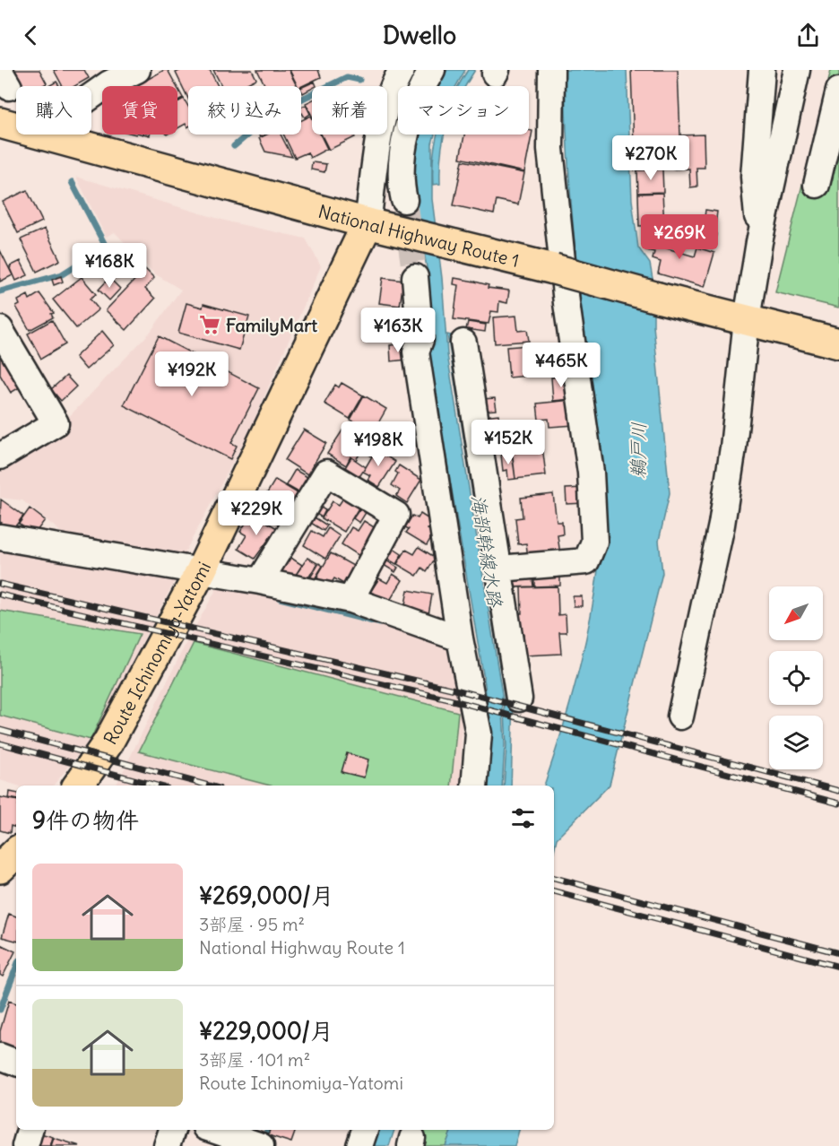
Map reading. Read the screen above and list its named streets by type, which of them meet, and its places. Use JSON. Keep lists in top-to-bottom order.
{
  "streets": {
    "main road": ["National Highway Route 1", "Route Ichinomiya-Yatomi"]
  },
  "crossings": [
    ["National Highway Route 1", "Route Ichinomiya-Yatomi"]
  ],
  "water": ["鵜戸川", "海部幹線水路"],
  "places": {
    "supermarket": ["FamilyMart"]
  },
  "north": "bottom left",
  "page": {
    "header": "Dwello",
    "chip": [
      "購入",
      "賃貸",
      "絞り込み",
      "新着",
      "マンション"
    ],
    "price": [
      "¥270K",
      "¥269K",
      "¥168K",
      "¥163K",
      "¥465K",
      "¥192K",
      "¥152K",
      "¥198K",
      "¥229K"
    ],
    "heading": "9件の物件",
    "list": [
      {
        "name": "¥269,000/月",
        "note": "3部屋 · 95 m² · National Highway Route 1"
      },
      {
        "name": "¥229,000/月",
        "note": "3部屋 · 101 m² · Route Ichinomiya-Yatomi"
      }
    ]
  }
}
